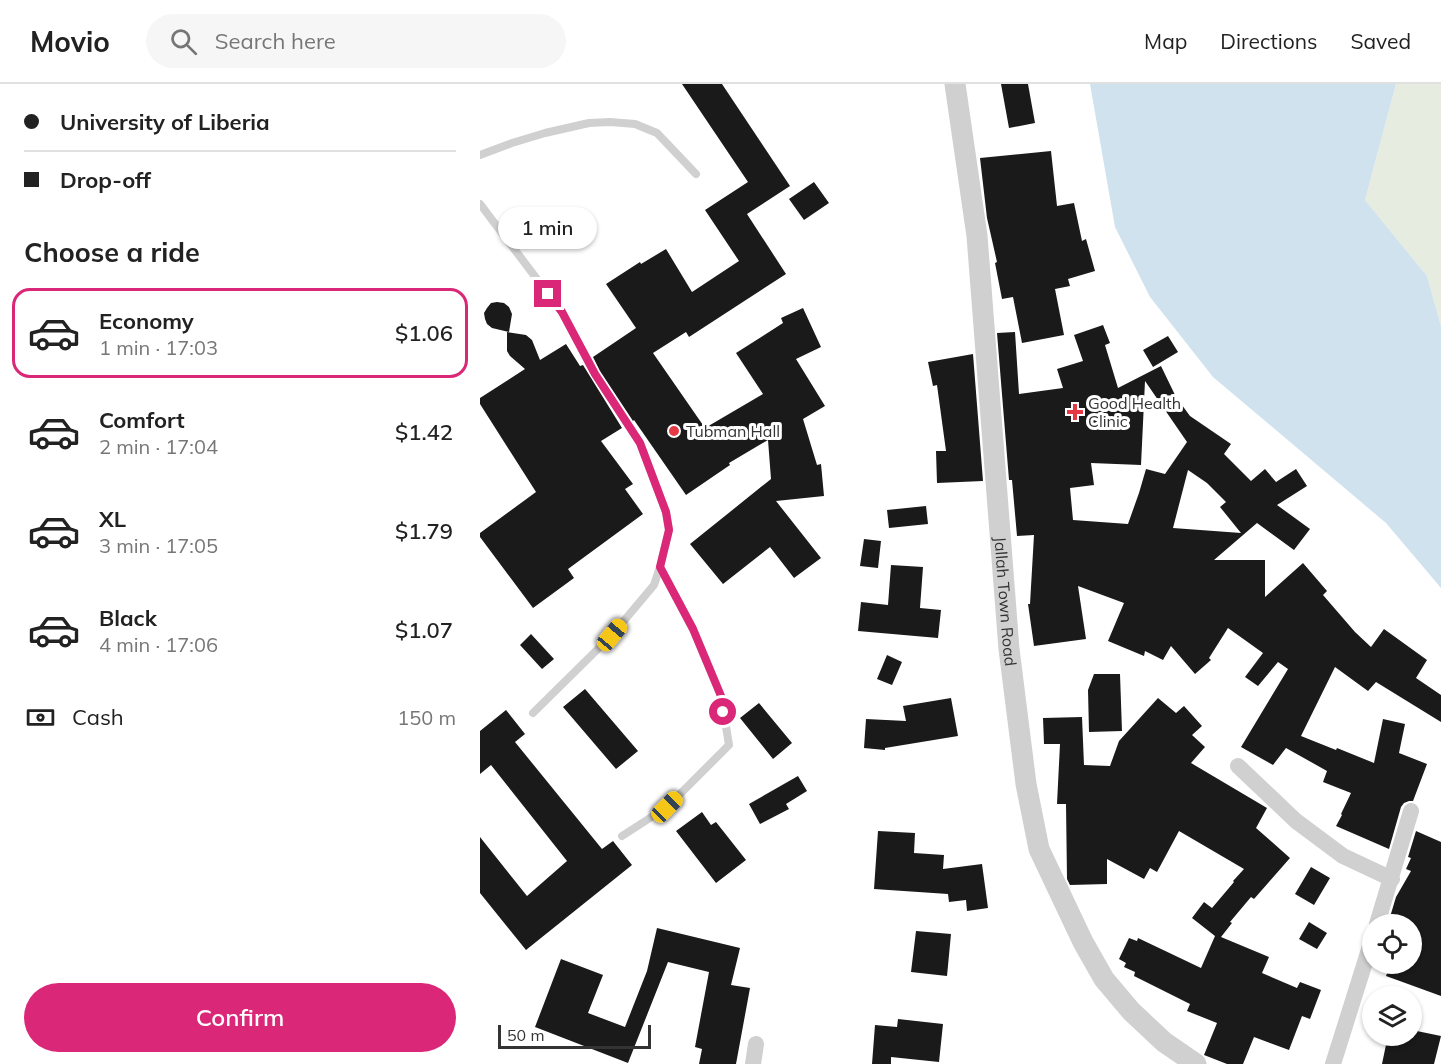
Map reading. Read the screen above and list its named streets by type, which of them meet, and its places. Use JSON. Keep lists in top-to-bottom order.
{
  "streets": {
    "street": ["Jallah Town Road"]
  },
  "places": {
    "health": ["Good Health Clinic"],
    "other": ["Tubman Hall"]
  },
  "scale_bar": "50 m",
  "page": {
    "header": "Movio",
    "search": "Search here",
    "nav": ["Map", "Directions", "Saved"],
    "banner": ["University of Liberia", "Drop-off"],
    "bubble": "1 min",
    "heading": "Choose a ride",
    "list": [
      {
        "name": "Economy",
        "note": "1 min · 17:03",
        "value": "$1.06"
      },
      {
        "name": "Comfort",
        "note": "2 min · 17:04",
        "value": "$1.42"
      },
      {
        "name": "XL",
        "note": "3 min · 17:05",
        "value": "$1.79"
      },
      {
        "name": "Black",
        "note": "4 min · 17:06",
        "value": "$1.07"
      }
    ],
    "pay": ["Cash", "150 m"],
    "buttons": "Confirm",
    "scale": "50 m"
  }
}
